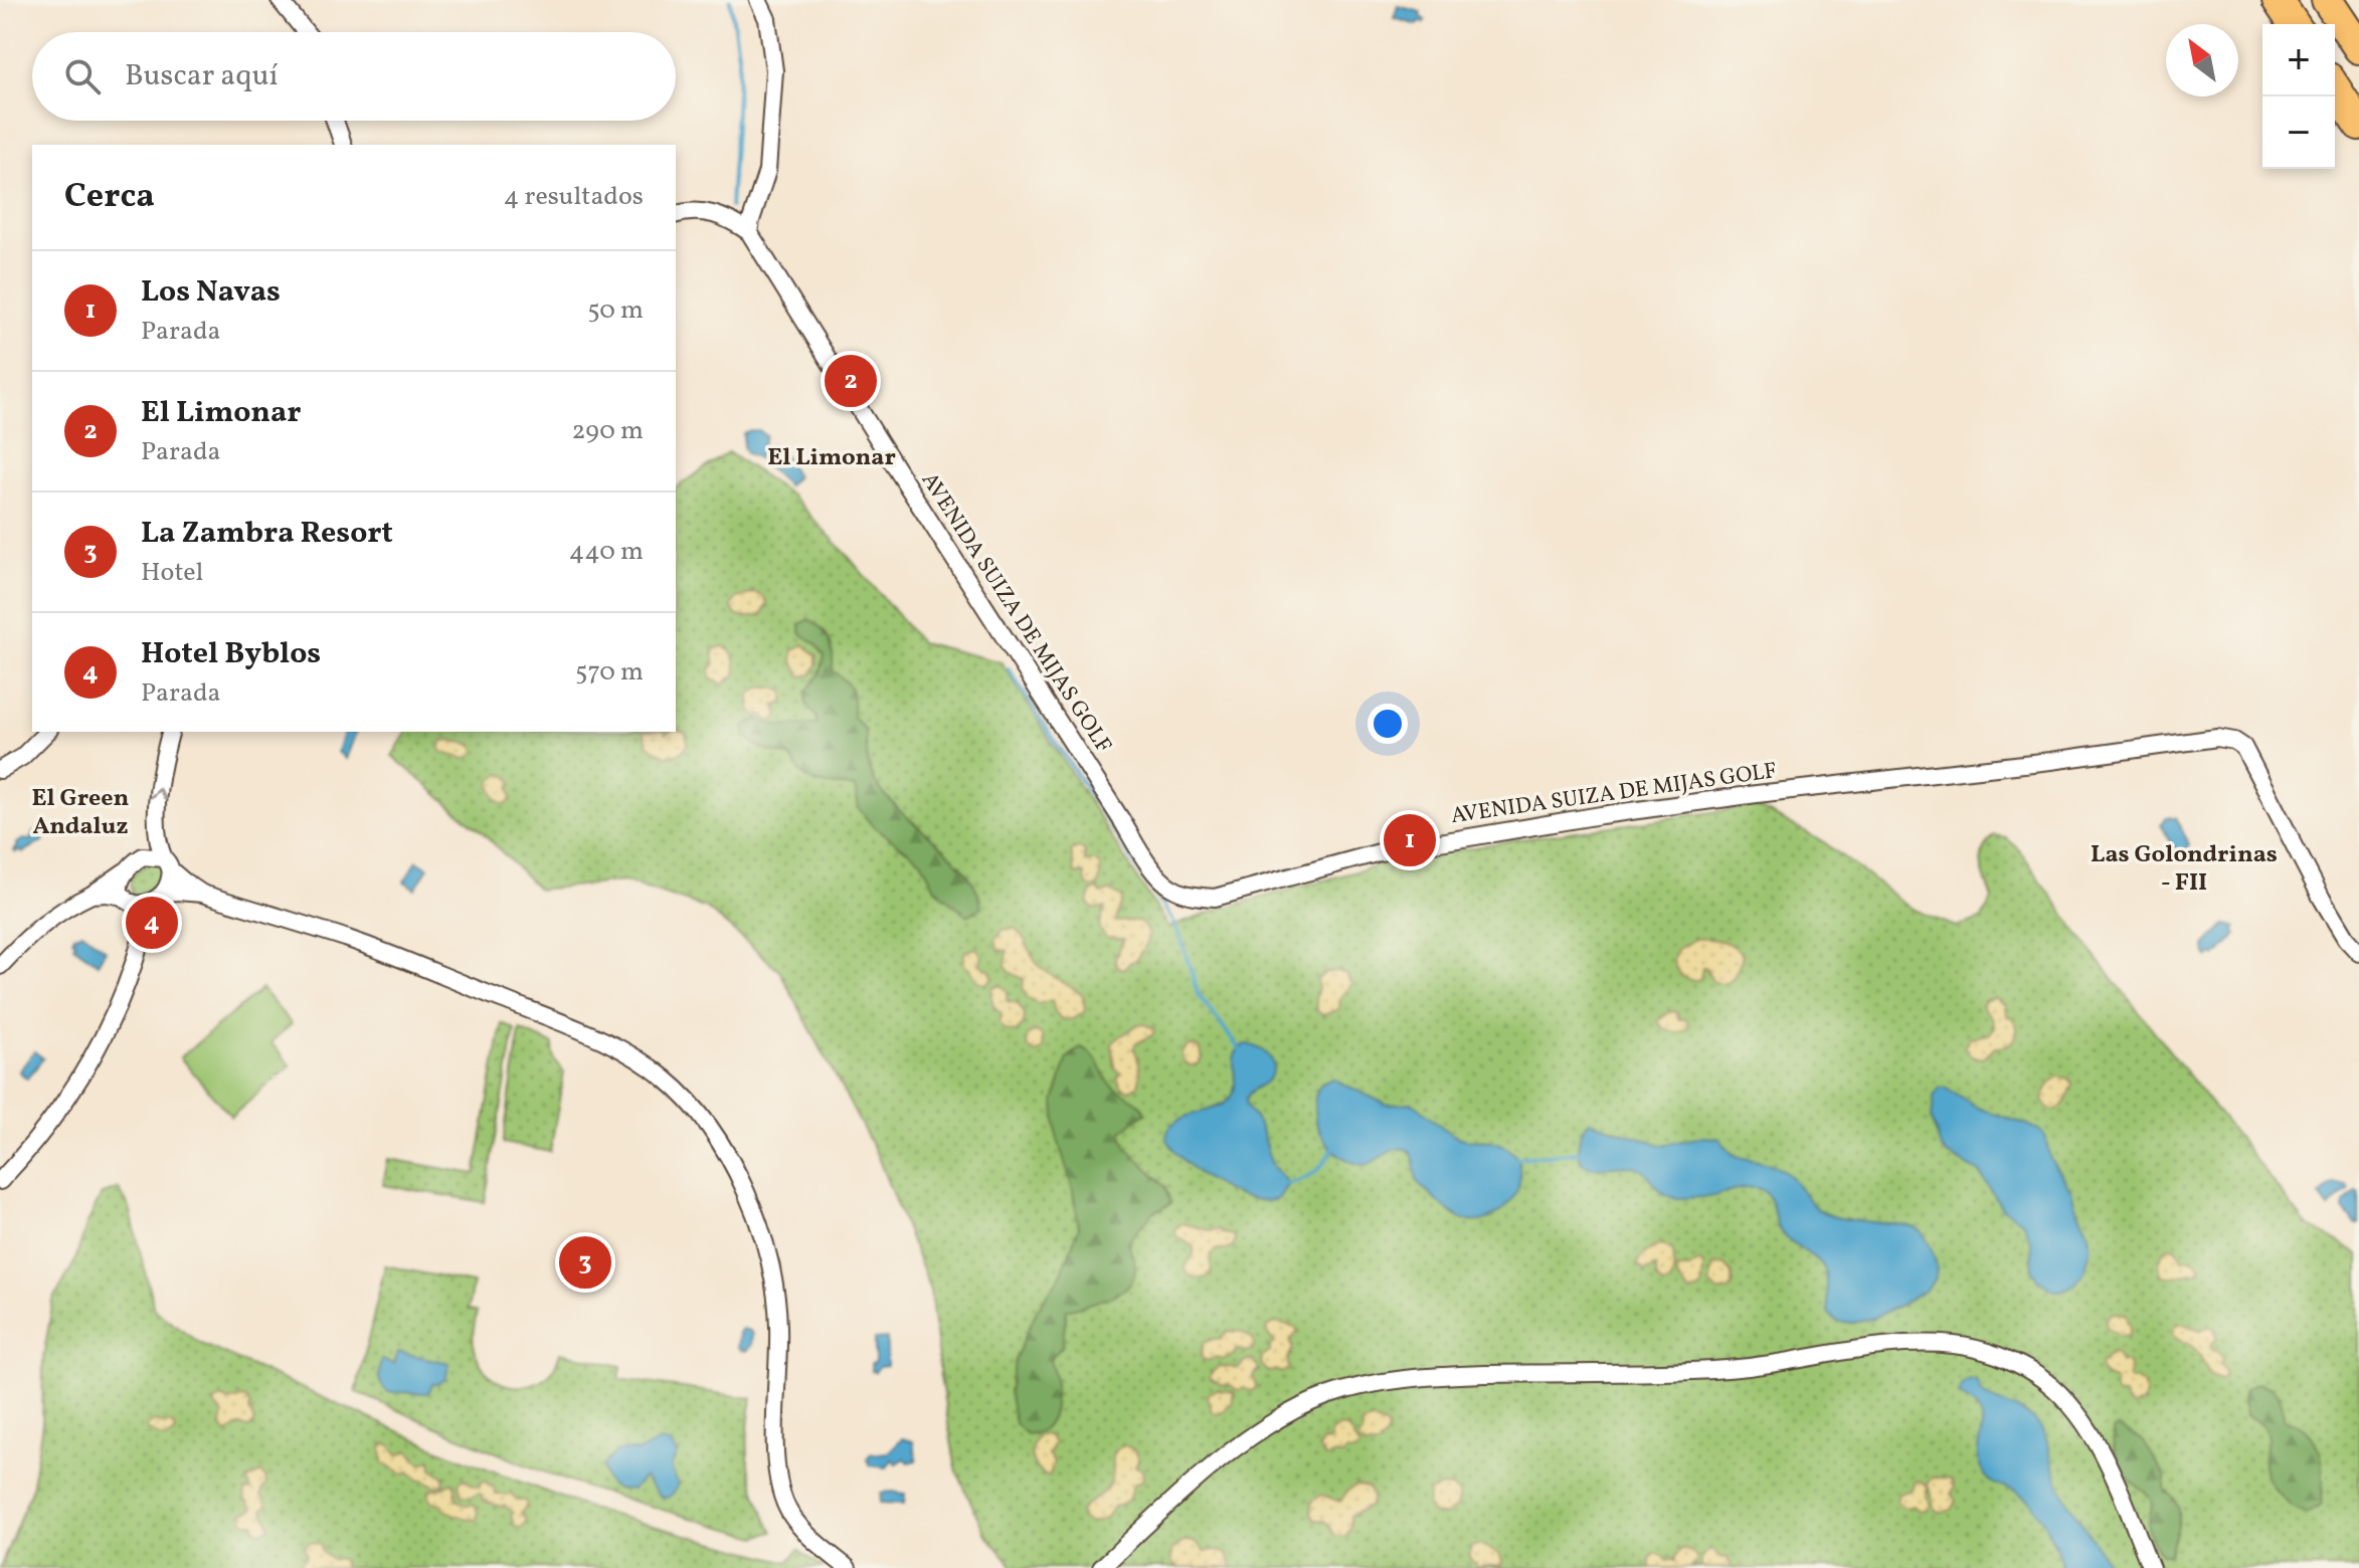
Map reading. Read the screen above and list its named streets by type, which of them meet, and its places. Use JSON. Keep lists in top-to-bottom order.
{
  "streets": {
    "street": ["AVENIDA SUIZA DE MIJAS GOLF"]
  },
  "districts": ["El Limonar", "El Green Andaluz", "Las Golondrinas - FII"],
  "north": "top left",
  "page": {
    "map_buttons": ["+", "−"],
    "search": "Buscar aquí",
    "heading": ["Cerca", "4 resultados"],
    "list": [
      {
        "mark": "1",
        "name": "Los Navas",
        "note": "Parada",
        "value": "50 m"
      },
      {
        "mark": "2",
        "name": "El Limonar",
        "note": "Parada",
        "value": "290 m"
      },
      {
        "mark": "3",
        "name": "La Zambra Resort",
        "note": "Hotel",
        "value": "440 m"
      },
      {
        "mark": "4",
        "name": "Hotel Byblos",
        "note": "Parada",
        "value": "570 m"
      }
    ],
    "pins": [
      "2",
      "1",
      "4",
      "3"
    ]
  }
}
